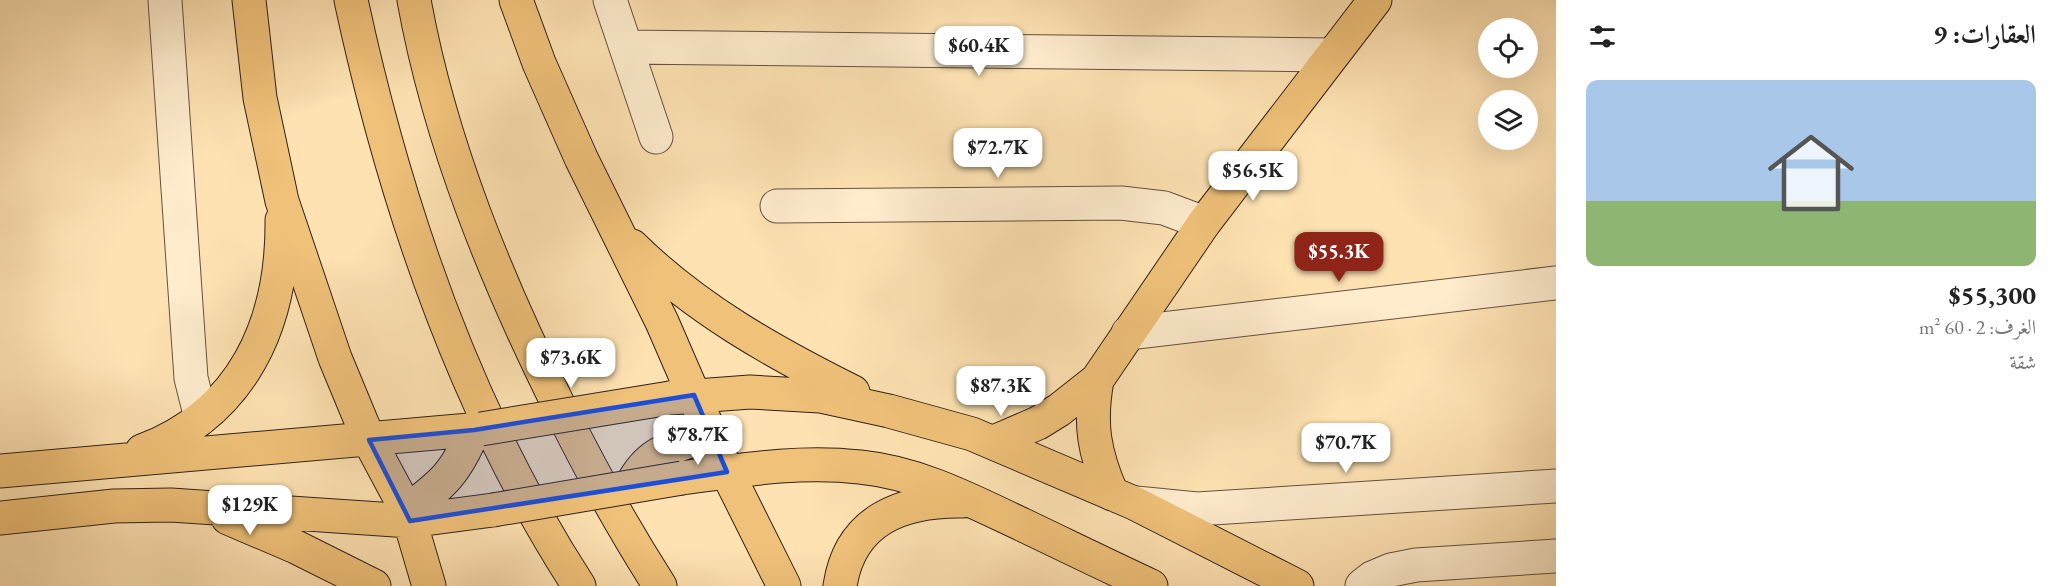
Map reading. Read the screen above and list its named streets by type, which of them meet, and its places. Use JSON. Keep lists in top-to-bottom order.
{
  "page": {
    "heading": "العقارات: 9",
    "price": [
      "$60.4K",
      "$72.7K",
      "$56.5K",
      "$55.3K",
      "$73.6K",
      "$87.3K",
      "$78.7K",
      "$70.7K",
      "$129K"
    ],
    "list": [
      {
        "name": "$55,300",
        "note": "الغرف: 2 · 60 m² · شقة"
      }
    ]
  }
}
